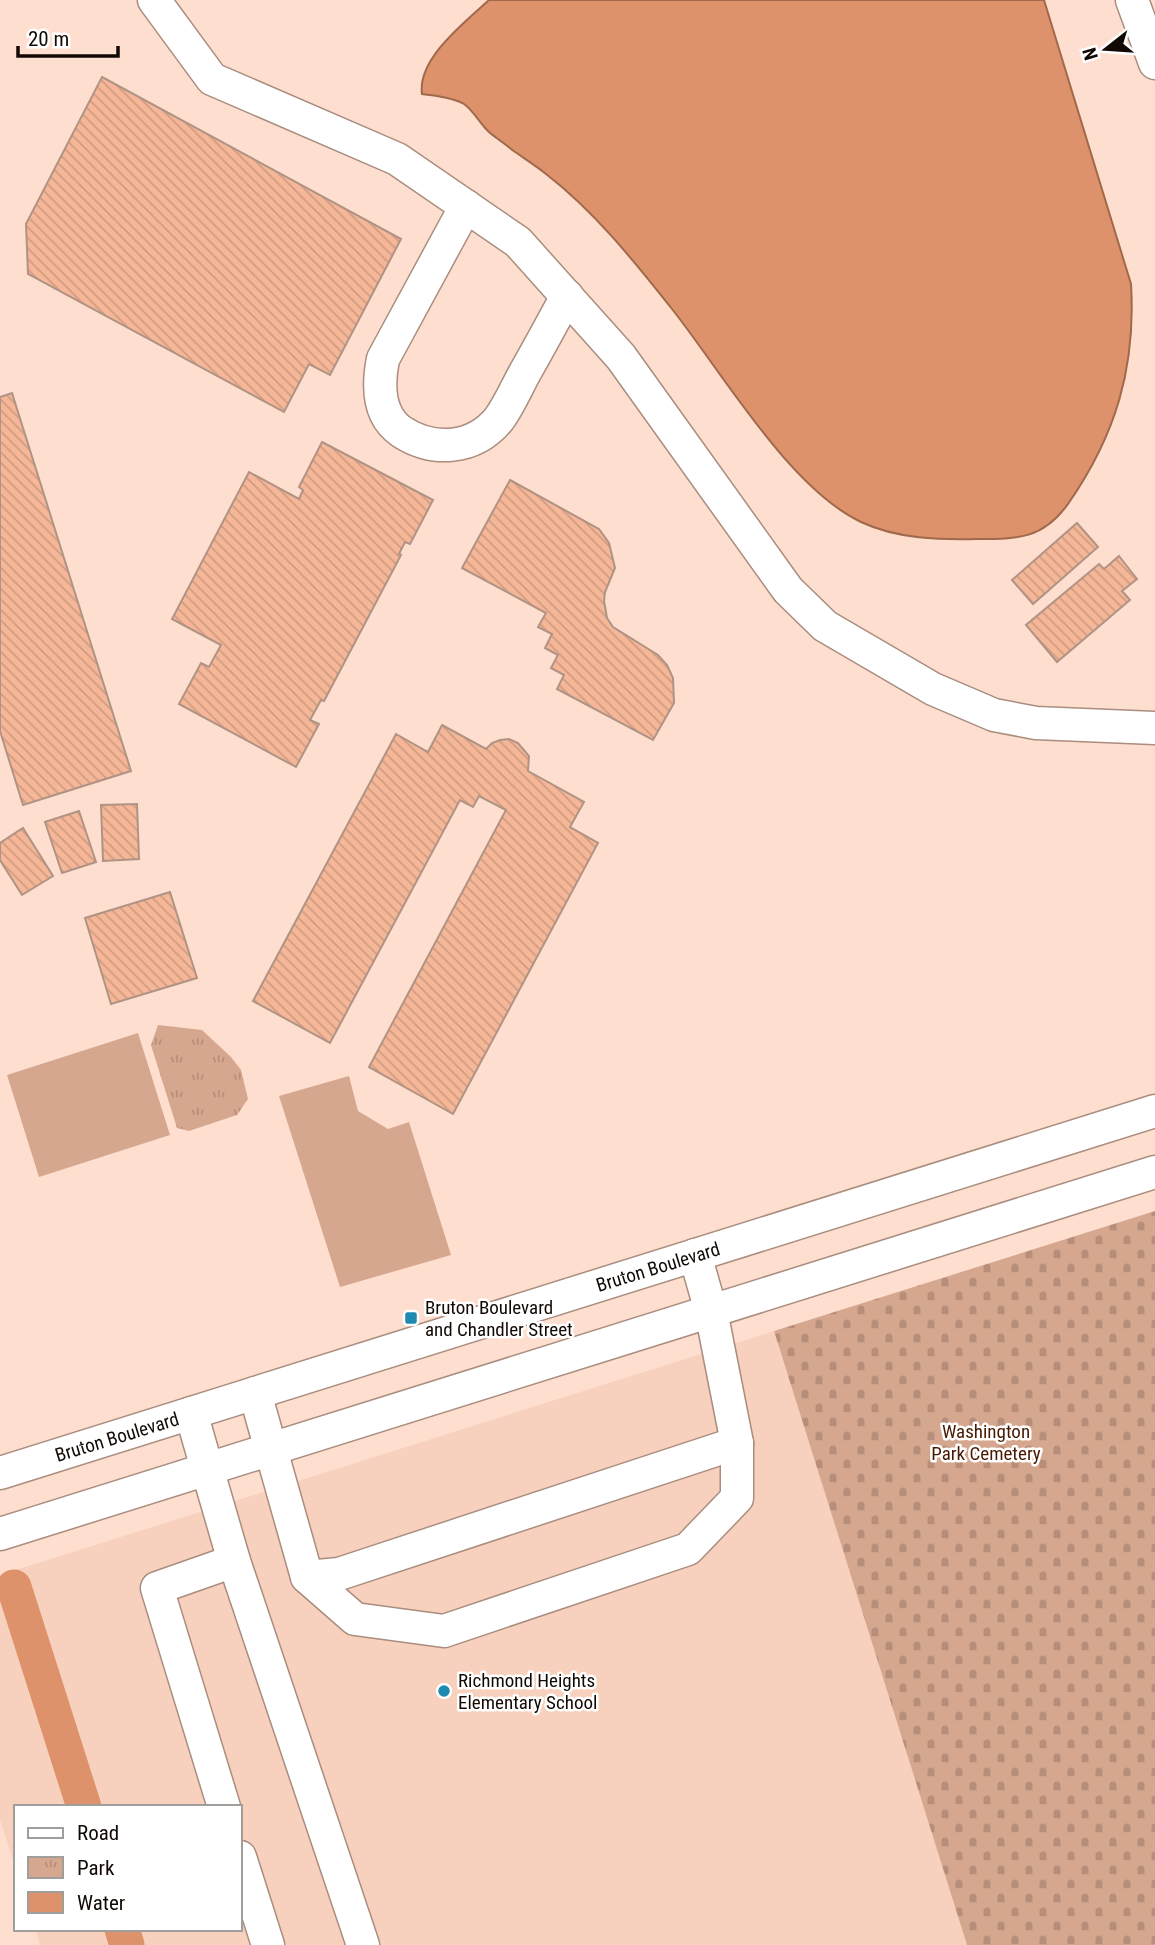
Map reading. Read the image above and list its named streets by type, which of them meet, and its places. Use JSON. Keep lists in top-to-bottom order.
{
  "streets": {
    "street": ["Bruton Boulevard"]
  },
  "parks": ["Washington Park Cemetery"],
  "places": {
    "transit": ["Bruton Boulevard and Chandler Street"],
    "other": ["Richmond Heights Elementary School"]
  },
  "legend": ["Road", "Park", "Water"],
  "scale_bar": "20 m",
  "north": "left"
}
